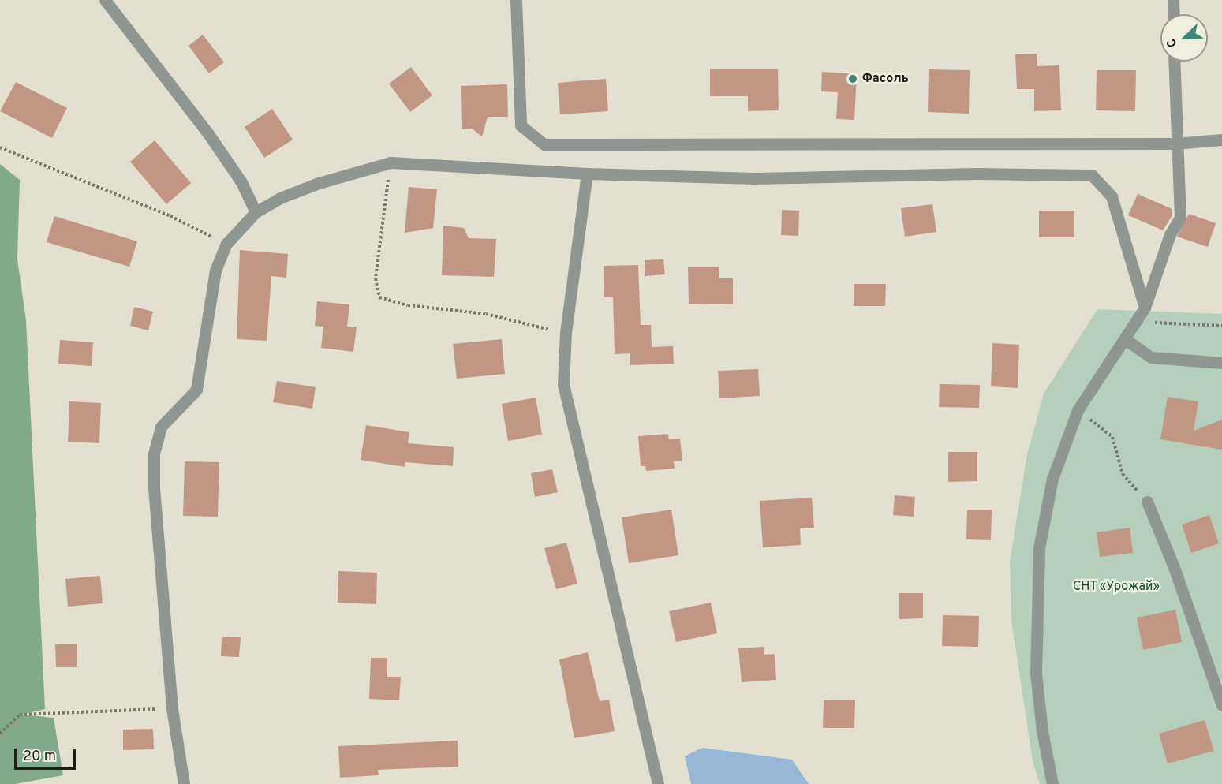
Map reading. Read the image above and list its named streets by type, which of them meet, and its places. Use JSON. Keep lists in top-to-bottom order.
{
  "parks": ["СНТ «Урожай»"],
  "places": ["Фасоль"],
  "scale_bar": "20 m",
  "north": "bottom left"
}
